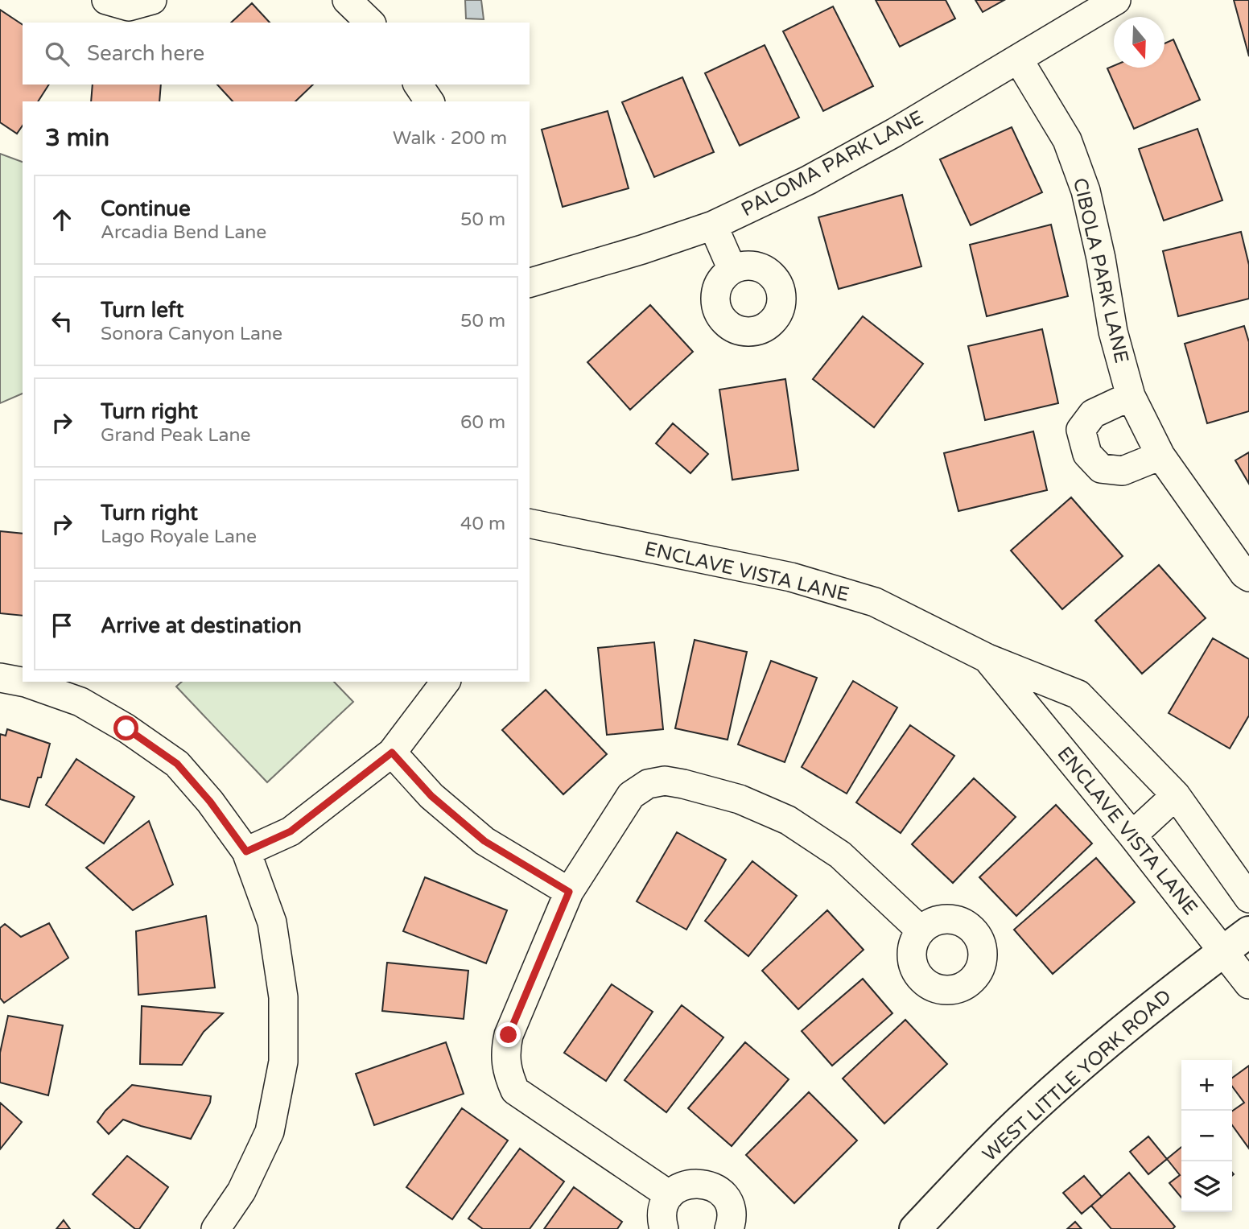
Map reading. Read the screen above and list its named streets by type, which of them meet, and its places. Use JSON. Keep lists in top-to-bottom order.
{
  "streets": {
    "main road": ["WEST LITTLE YORK ROAD"],
    "street": ["PALOMA PARK LANE", "CIBOLA PARK LANE", "ENCLAVE VISTA LANE"]
  },
  "crossings": [
    ["PALOMA PARK LANE", "CIBOLA PARK LANE"],
    ["ENCLAVE VISTA LANE", "WEST LITTLE YORK ROAD"]
  ],
  "north": "bottom",
  "page": {
    "search": "Search here",
    "heading": ["3 min", "Walk · 200 m"],
    "list": [
      ["Continue", "Arcadia Bend Lane", "50 m"],
      ["Turn left", "Sonora Canyon Lane", "50 m"],
      ["Turn right", "Grand Peak Lane", "60 m"],
      ["Turn right", "Lago Royale Lane", "40 m"],
      "Arrive at destination"
    ],
    "map_buttons": ["+", "−"]
  }
}
